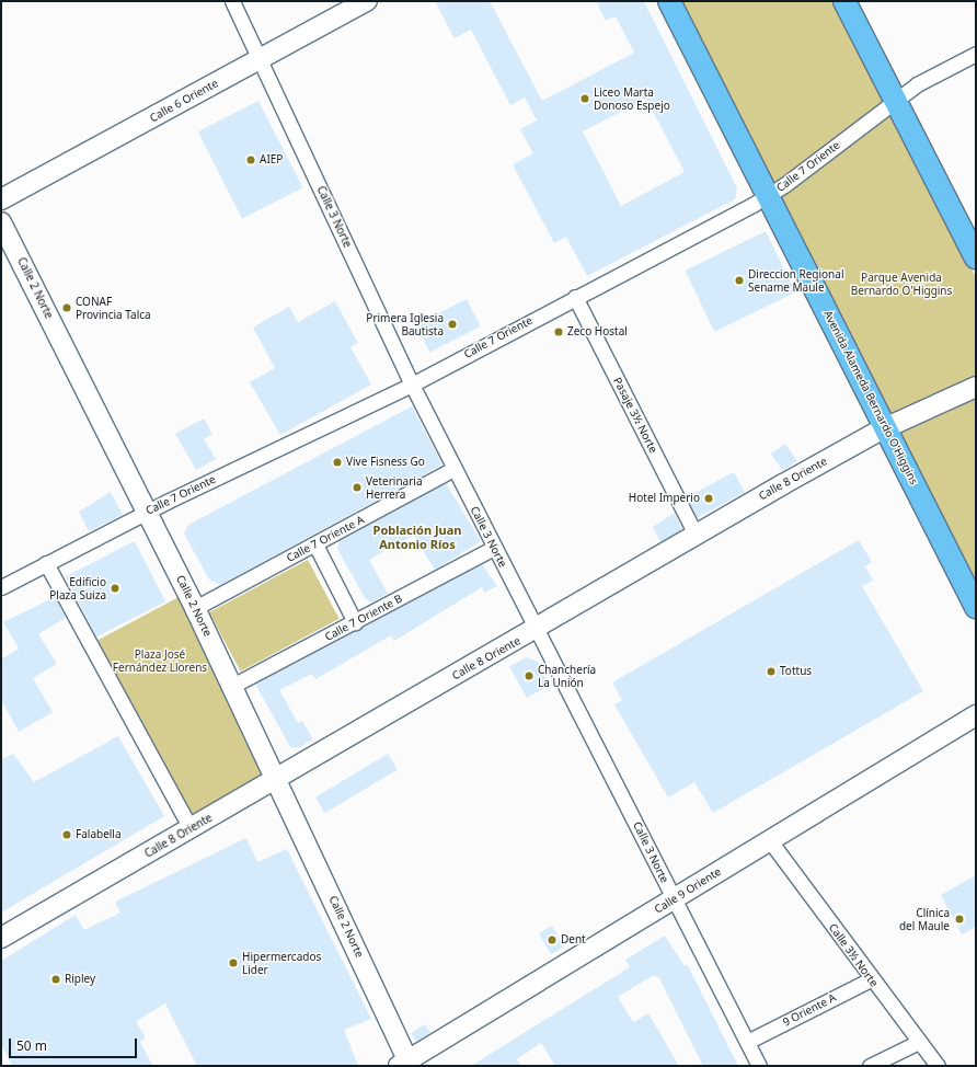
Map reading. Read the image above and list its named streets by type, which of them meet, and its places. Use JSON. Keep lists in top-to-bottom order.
{
  "streets": {
    "main road": ["Avenida Alameda Bernardo O'Higgins"],
    "street": [
      "Calle 6 Oriente",
      "Calle 7 Oriente",
      "Calle 3 Norte",
      "Calle 2 Norte",
      "Pasaje 3½ Norte",
      "Calle 8 Oriente",
      "Calle 7 Oriente A",
      "Calle 7 Oriente B",
      "Calle 9 Oriente",
      "Calle 3½ Norte",
      "9 Oriente A"
    ]
  },
  "crossings": [
    ["Calle 6 Oriente", "Calle 3 Norte"],
    ["Calle 7 Oriente", "Calle 3 Norte"],
    ["Calle 7 Oriente", "Calle 2 Norte"],
    ["Calle 7 Oriente", "Avenida Alameda Bernardo O'Higgins"],
    ["Calle 7 Oriente", "Pasaje 3½ Norte"],
    ["Calle 3 Norte", "Calle 8 Oriente"],
    ["Calle 3 Norte", "Calle 7 Oriente A"],
    ["Calle 3 Norte", "Calle 7 Oriente B"],
    ["Calle 3 Norte", "Calle 9 Oriente"],
    ["Calle 3 Norte", "9 Oriente A"],
    ["Calle 2 Norte", "Calle 8 Oriente"],
    ["Calle 2 Norte", "Calle 7 Oriente A"],
    ["Calle 2 Norte", "Calle 7 Oriente B"],
    ["Calle 2 Norte", "Calle 9 Oriente"],
    ["Avenida Alameda Bernardo O'Higgins", "Calle 8 Oriente"],
    ["Pasaje 3½ Norte", "Calle 8 Oriente"],
    ["Calle 9 Oriente", "Calle 3½ Norte"],
    ["Calle 3½ Norte", "9 Oriente A"]
  ],
  "districts": ["Población Juan Antonio Ríos"],
  "parks": ["Parque Avenida Bernardo O'Higgins", "Plaza José Fernández Llorens"],
  "places": [
    "Liceo Marta Donoso Espejo",
    "AIEP",
    "Direccion Regional Sename Maule",
    "CONAF Provincia Talca",
    "Primera Iglesia Bautista",
    "Zeco Hostal",
    "Vive Fisness Go",
    "Veterinaria Herrera",
    "Hotel Imperio",
    "Edificio Plaza Suiza",
    "Tottus",
    "Chanchería La Unión",
    "Falabella",
    "Clínica del Maule",
    "Dent",
    "Hipermercados Lider",
    "Ripley"
  ],
  "scale_bar": "50 m"
}
